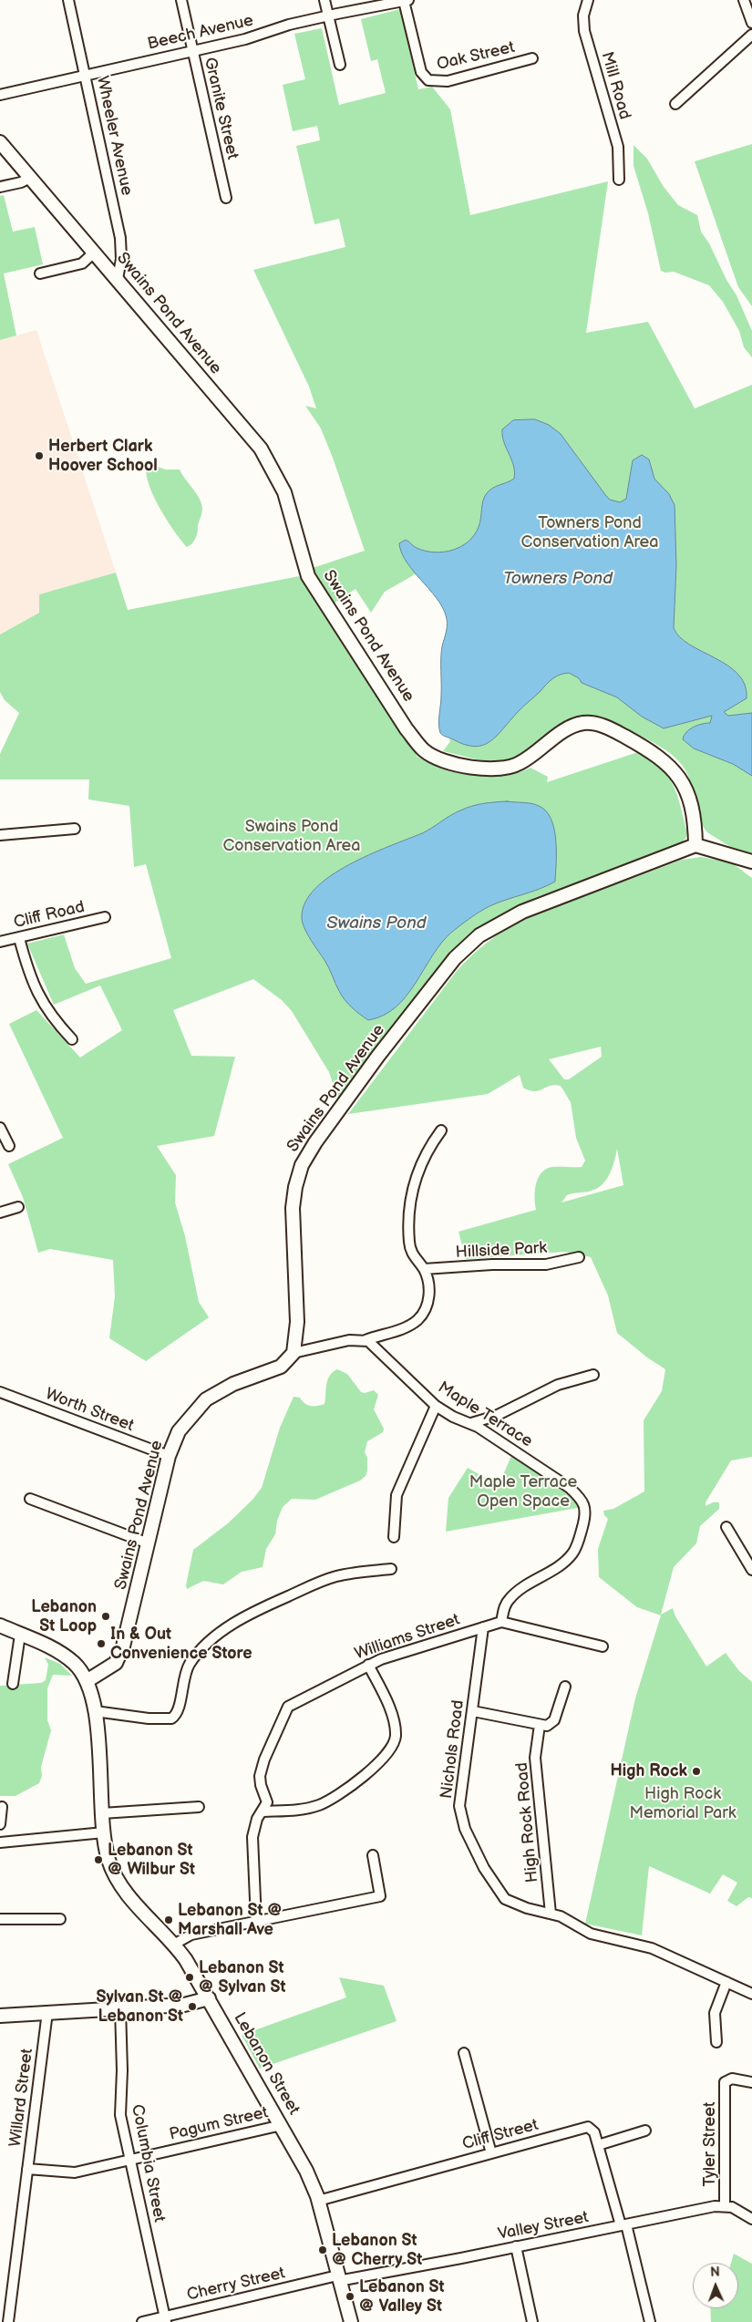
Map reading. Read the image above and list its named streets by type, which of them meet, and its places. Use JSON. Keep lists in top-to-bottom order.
{
  "streets": {
    "street": [
      "Beech Avenue",
      "Oak Street",
      "Mill Road",
      "Granite Street",
      "Wheeler Avenue",
      "Swains Pond Avenue",
      "Cliff Road",
      "Hillside Park",
      "Worth Street",
      "Maple Terrace",
      "Williams Street",
      "Nichols Road",
      "High Rock Road",
      "Lebanon Street",
      "Willard Street",
      "Pagum Street",
      "Cliff Street",
      "Tyler Street",
      "Columbia Street",
      "Valley Street",
      "Cherry Street"
    ]
  },
  "crossings": [
    ["Beech Avenue", "Oak Street"],
    ["Beech Avenue", "Granite Street"],
    ["Beech Avenue", "Wheeler Avenue"],
    ["Wheeler Avenue", "Swains Pond Avenue"],
    ["Swains Pond Avenue", "Worth Street"],
    ["Swains Pond Avenue", "Lebanon Street"],
    ["Maple Terrace", "Williams Street"],
    ["Williams Street", "Nichols Road"],
    ["Nichols Road", "High Rock Road"],
    ["Lebanon Street", "Pagum Street"],
    ["Lebanon Street", "Cliff Street"],
    ["Lebanon Street", "Valley Street"],
    ["Lebanon Street", "Cherry Street"],
    ["Willard Street", "Pagum Street"],
    ["Pagum Street", "Columbia Street"],
    ["Cliff Street", "Valley Street"],
    ["Tyler Street", "Valley Street"],
    ["Columbia Street", "Cherry Street"],
    ["Valley Street", "Cherry Street"]
  ],
  "water": ["Towners Pond", "Swains Pond"],
  "parks": [
    "Towners Pond Conservation Area",
    "Swains Pond Conservation Area",
    "Maple Terrace Open Space",
    "High Rock Memorial Park"
  ],
  "places": [
    "Herbert Clark Hoover School",
    "Lebanon St Loop",
    "In & Out Convenience Store",
    "High Rock",
    "Lebanon St @ Wilbur St",
    "Lebanon St @ Marshall Ave",
    "Lebanon St @ Sylvan St",
    "Sylvan St @ Lebanon St",
    "Lebanon St @ Cherry St",
    "Lebanon St @ Valley St"
  ],
  "north": "top"
}
